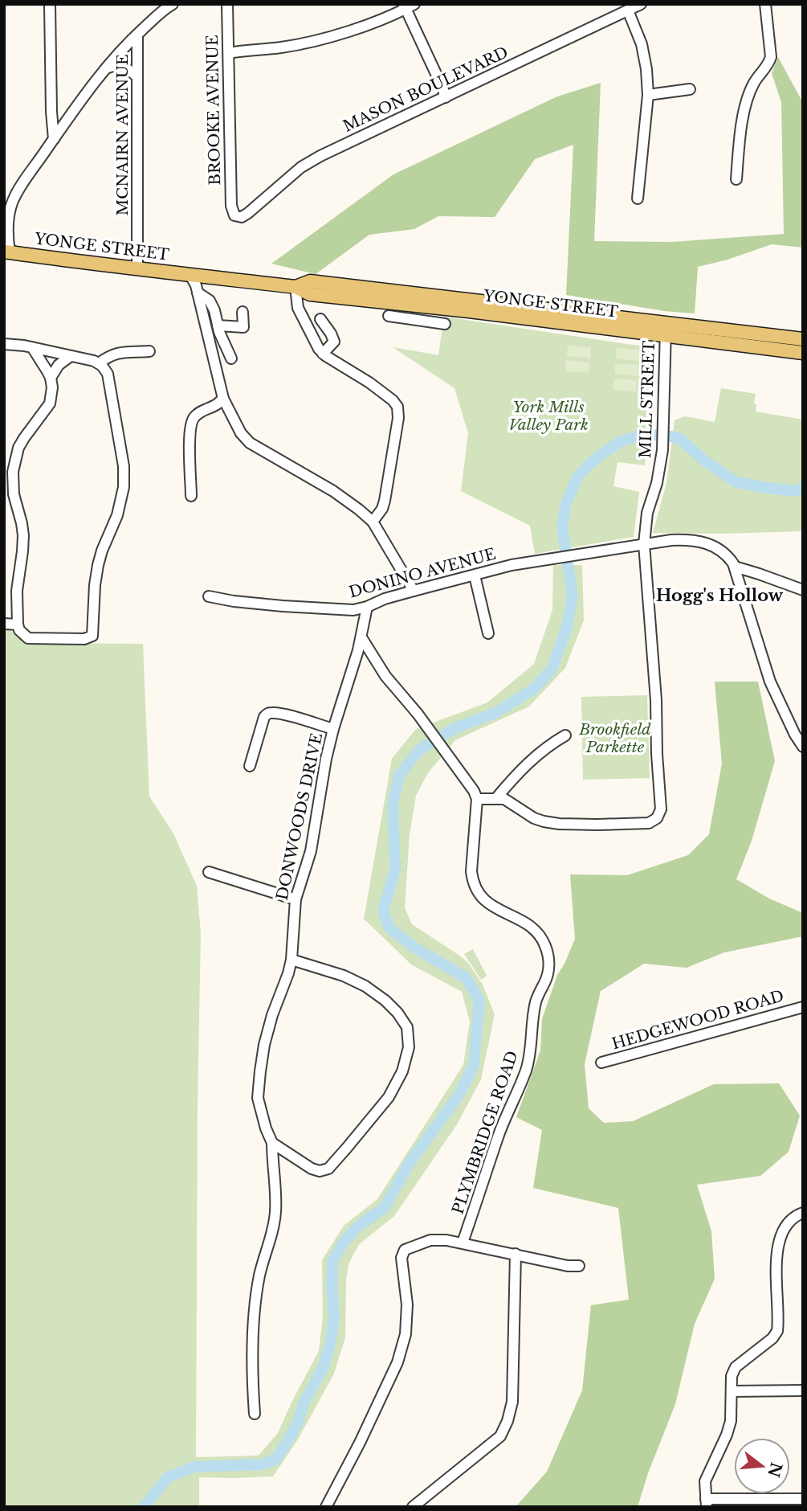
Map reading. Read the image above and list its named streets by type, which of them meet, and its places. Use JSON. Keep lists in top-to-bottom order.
{
  "streets": {
    "main road": ["YONGE STREET"],
    "street": [
      "MASON BOULEVARD",
      "BROOKE AVENUE",
      "MCNAIRN AVENUE",
      "MILL STREET",
      "DONINO AVENUE",
      "DONWOODS DRIVE",
      "HEDGEWOOD ROAD",
      "PLYMBRIDGE ROAD"
    ]
  },
  "crossings": [
    ["MASON BOULEVARD", "BROOKE AVENUE"],
    ["MCNAIRN AVENUE", "YONGE STREET"],
    ["YONGE STREET", "MILL STREET"],
    ["MILL STREET", "DONINO AVENUE"],
    ["DONINO AVENUE", "DONWOODS DRIVE"]
  ],
  "districts": ["Hogg's Hollow"],
  "parks": ["York Mills Valley Park", "Brookfield Parkette"],
  "north": "right"
}
